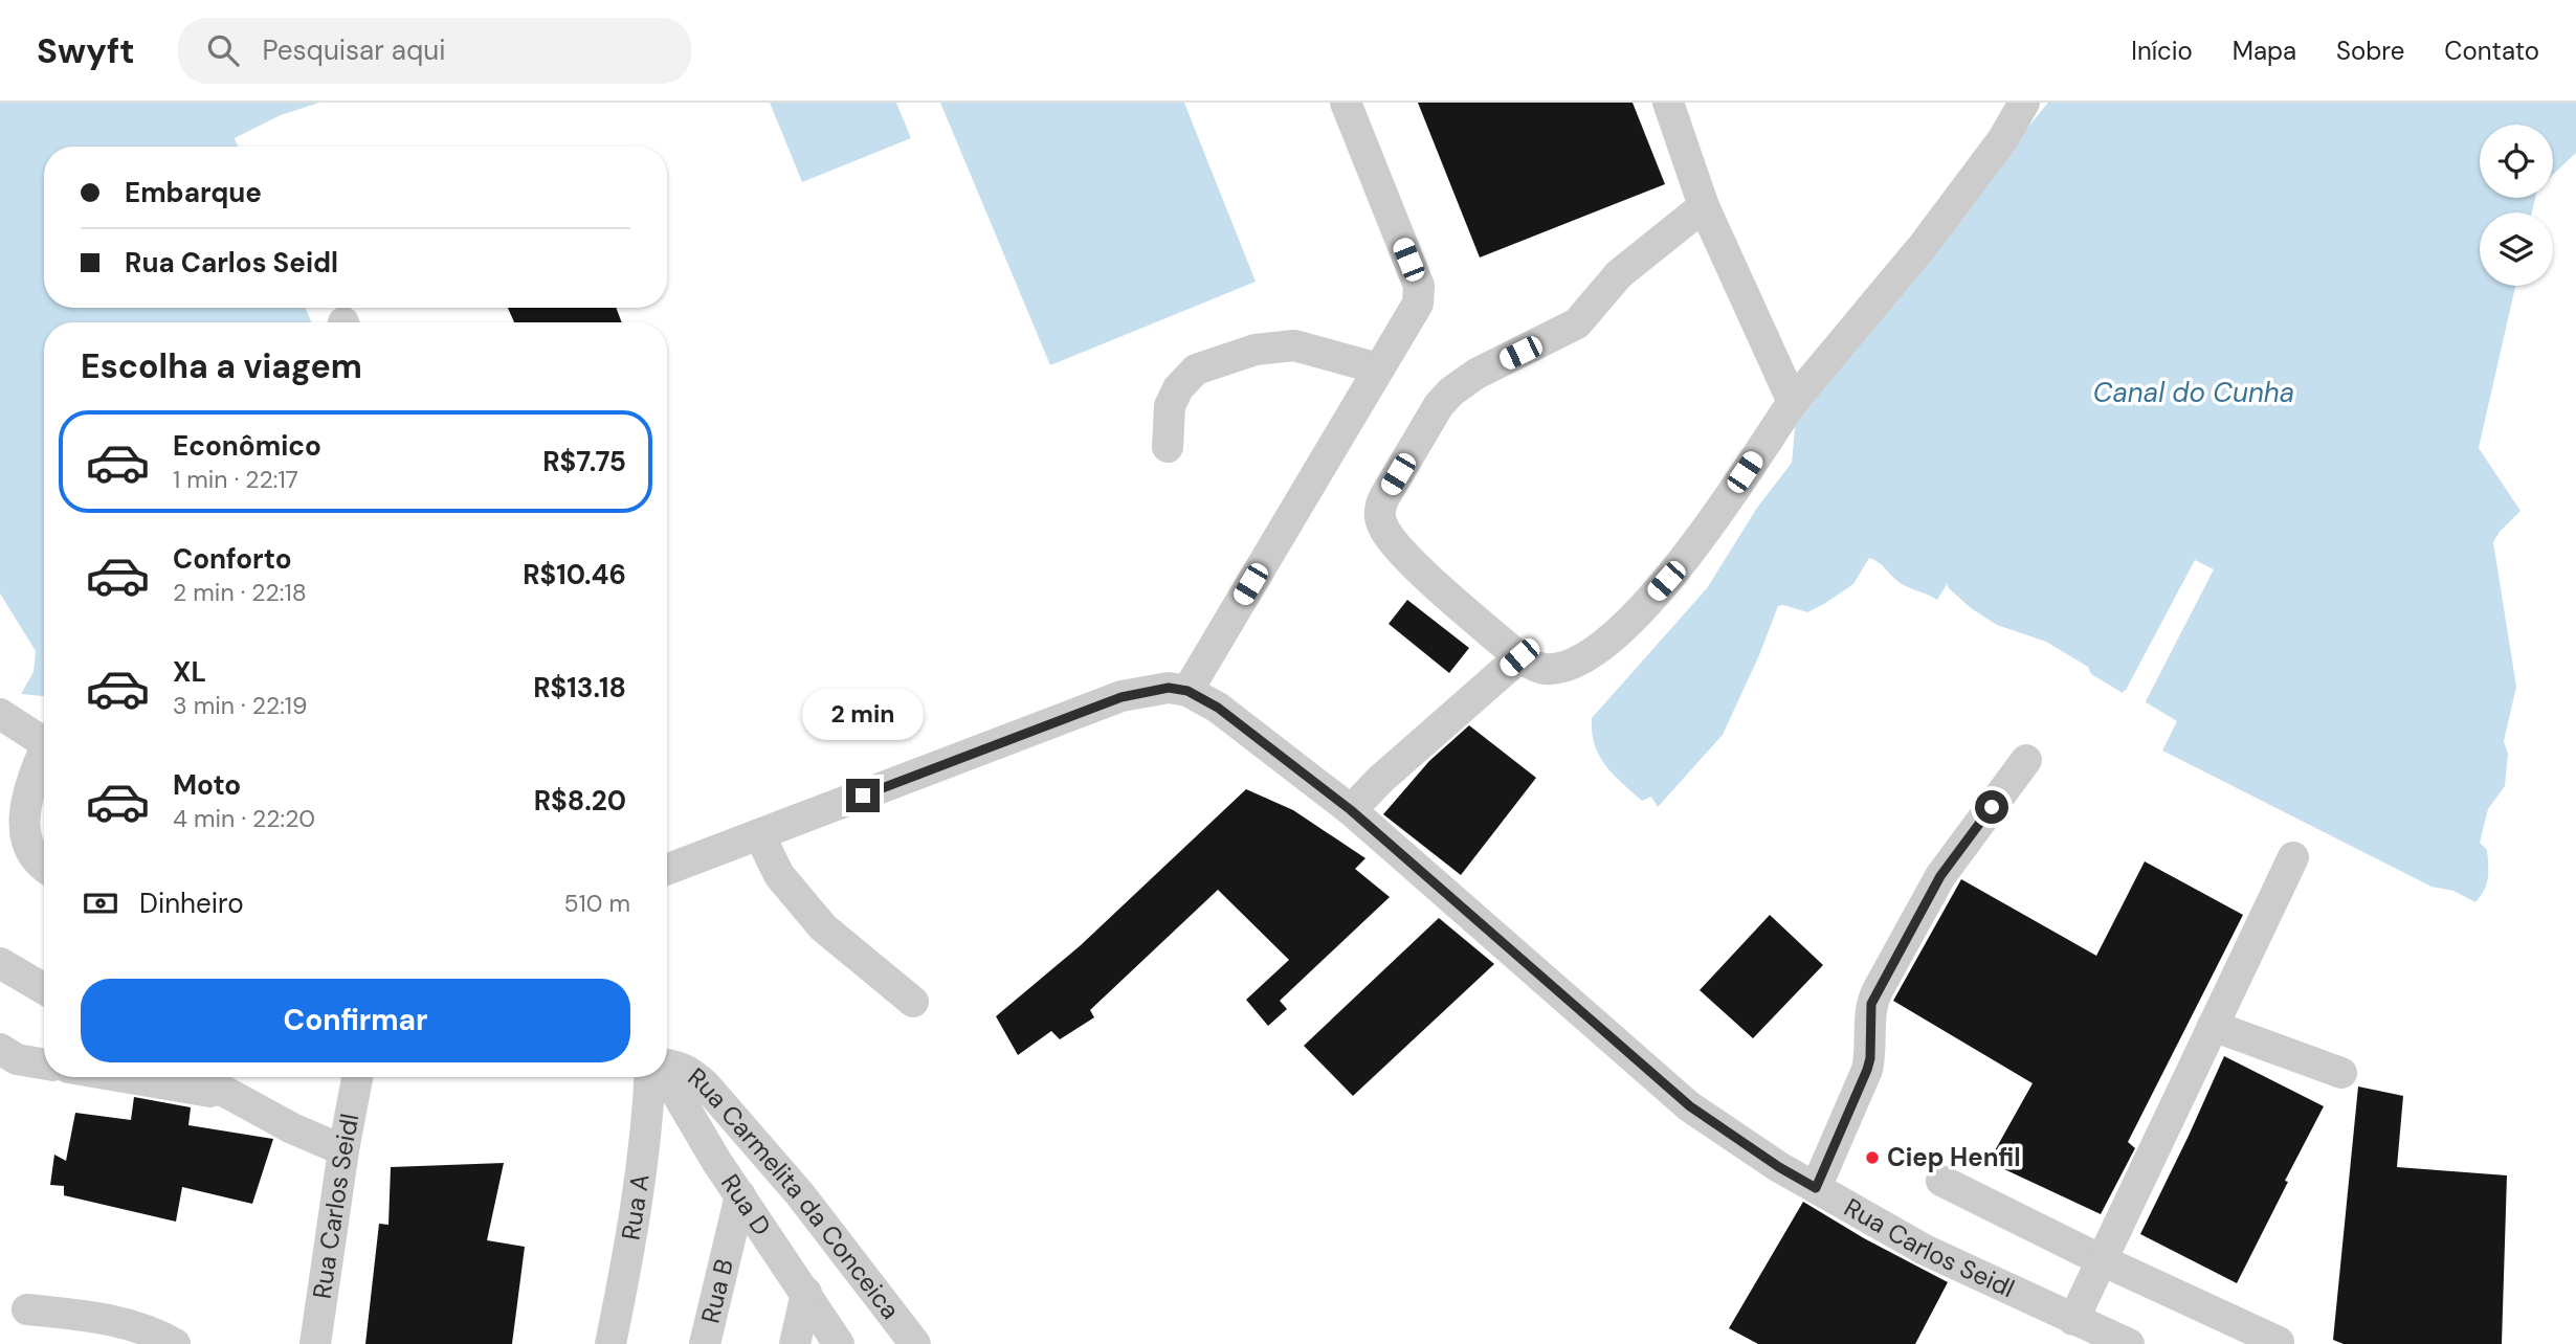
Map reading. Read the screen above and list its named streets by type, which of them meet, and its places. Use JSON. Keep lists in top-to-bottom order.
{
  "streets": {
    "street": [
      "Rua Carmelita da Conceica",
      "Rua D",
      "Rua Carlos Seidl",
      "Rua A",
      "Rua B"
    ]
  },
  "crossings": [
    ["Rua D", "Rua B"]
  ],
  "water": ["Canal do Cunha"],
  "places": ["Ciep Henfil"],
  "page": {
    "header": "Swyft",
    "search": "Pesquisar aqui",
    "nav": [
      "Início",
      "Mapa",
      "Sobre",
      "Contato"
    ],
    "banner": ["Embarque", "Rua Carlos Seidl"],
    "heading": "Escolha a viagem",
    "list": [
      {
        "name": "Econômico",
        "note": "1 min · 22:17",
        "value": "R$7.75"
      },
      {
        "name": "Conforto",
        "note": "2 min · 22:18",
        "value": "R$10.46"
      },
      {
        "name": "XL",
        "note": "3 min · 22:19",
        "value": "R$13.18"
      },
      {
        "name": "Moto",
        "note": "4 min · 22:20",
        "value": "R$8.20"
      }
    ],
    "bubble": "2 min",
    "pay": ["Dinheiro", "510 m"],
    "buttons": "Confirmar"
  }
}
